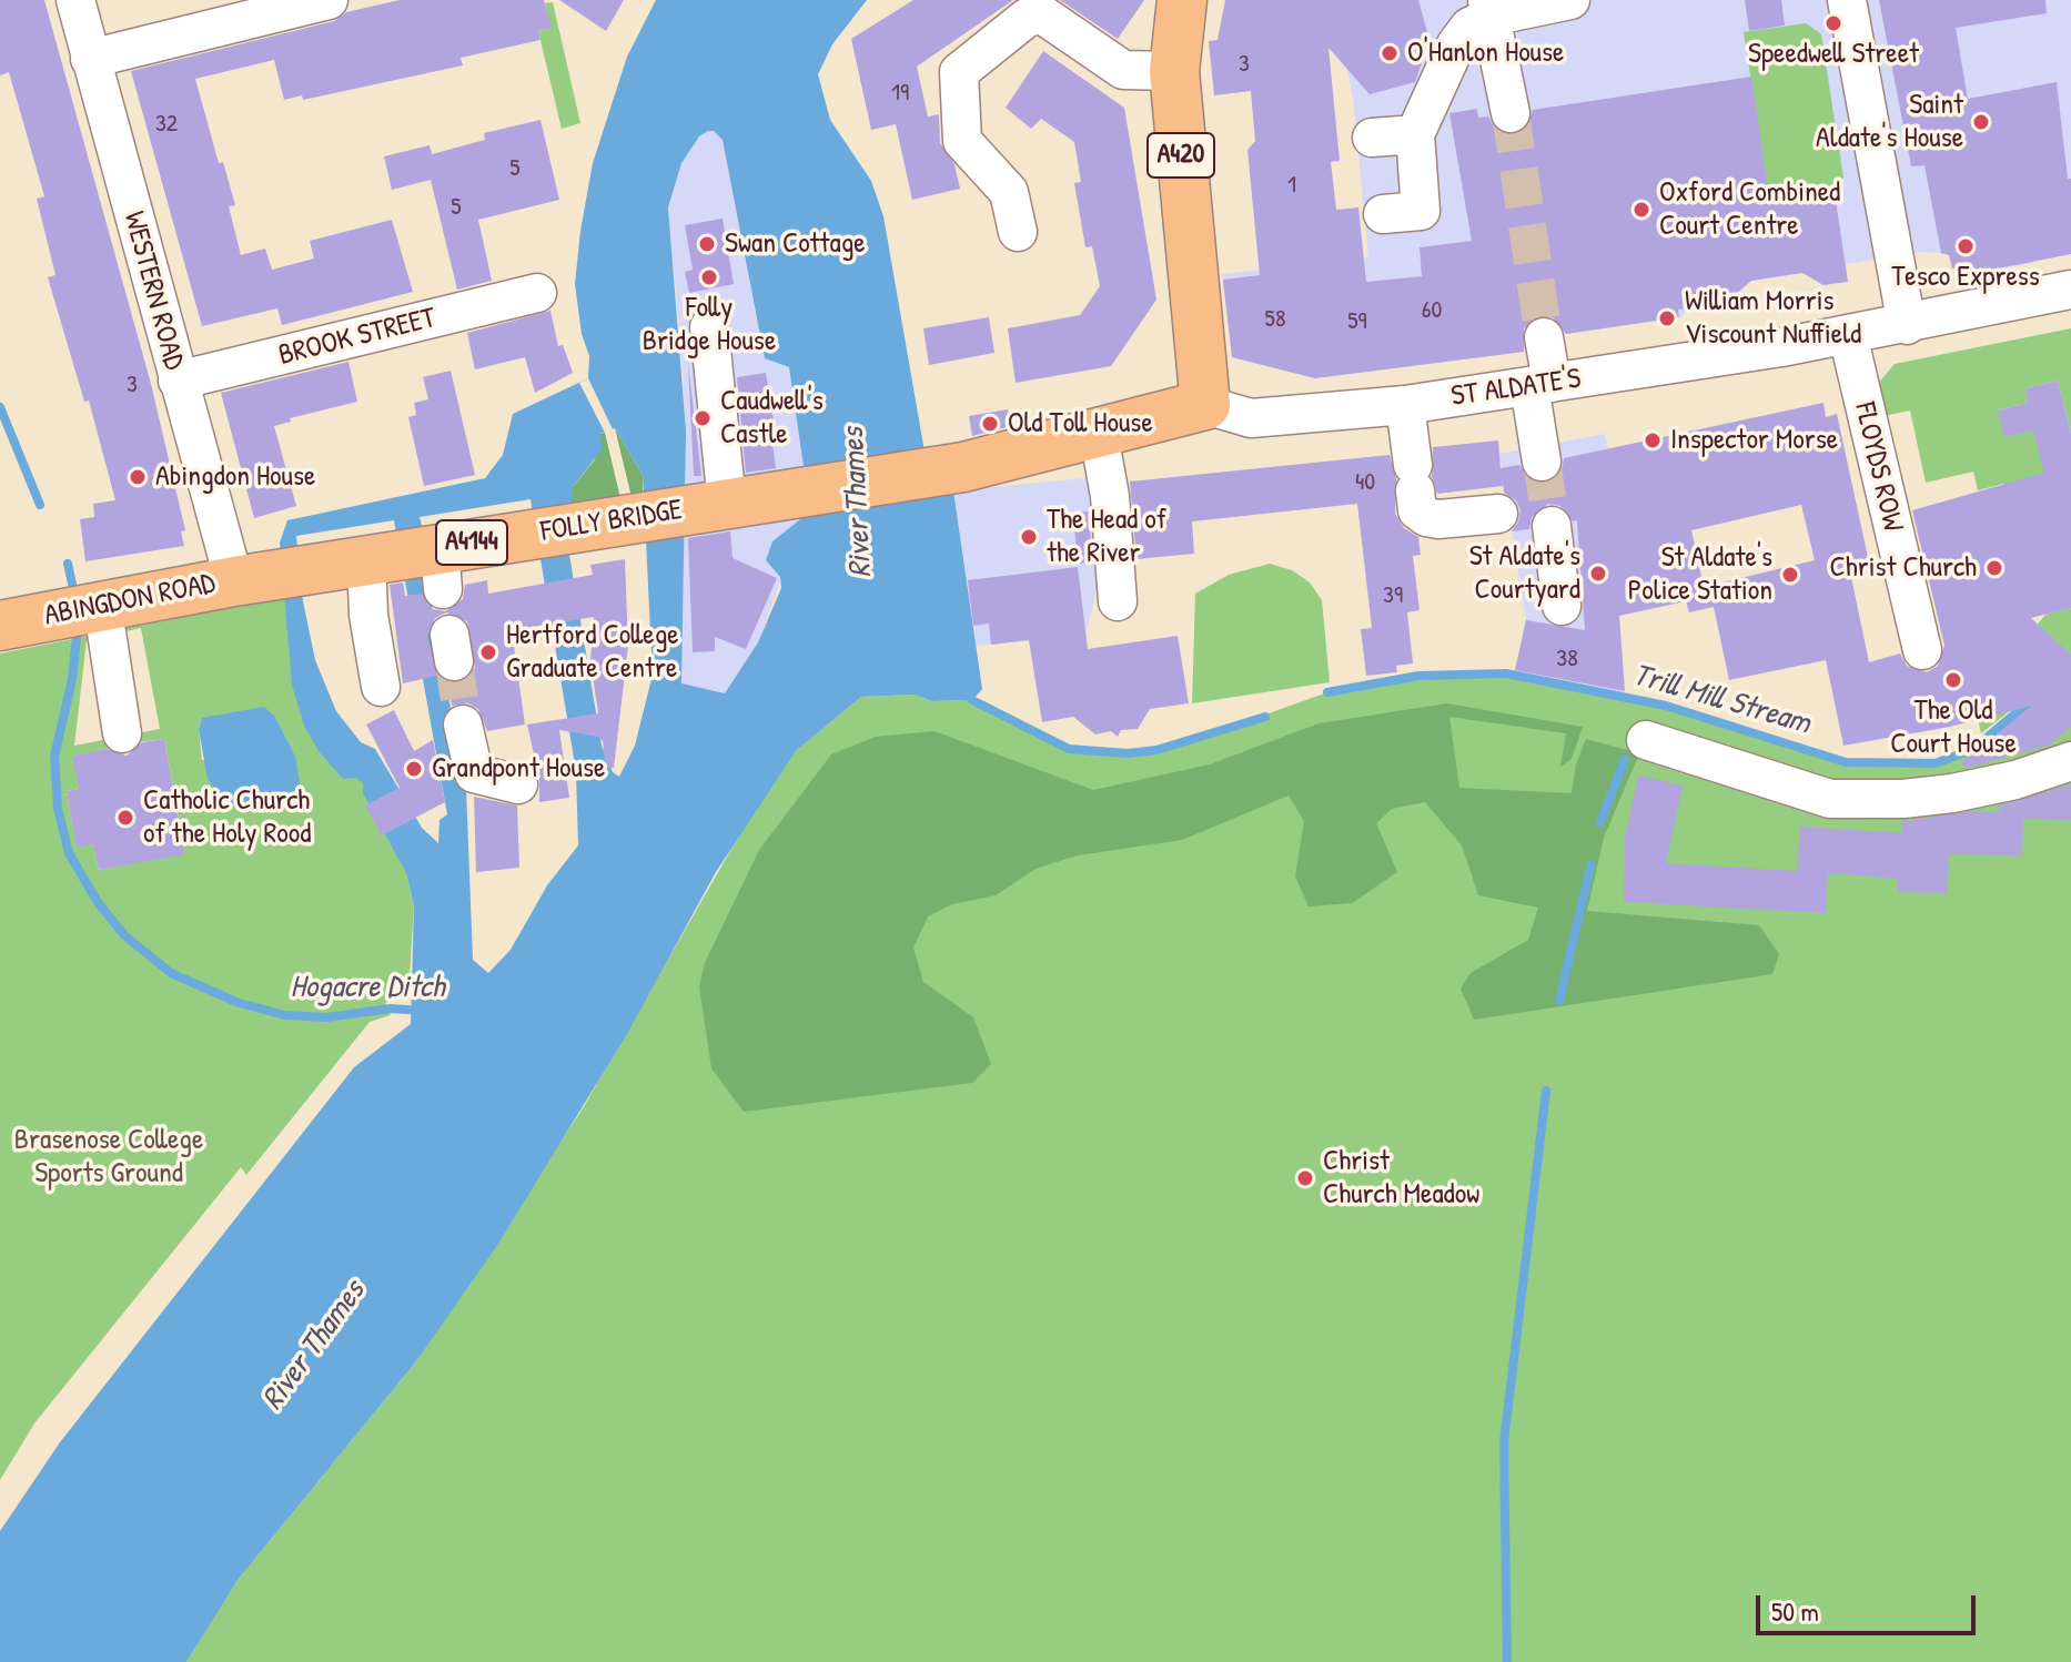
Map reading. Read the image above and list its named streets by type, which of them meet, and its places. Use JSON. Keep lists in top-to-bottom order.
{
  "streets": {
    "main road": [
      "A420",
      "FOLLY BRIDGE",
      "A4144",
      "ABINGDON ROAD"
    ],
    "street": [
      "WESTERN ROAD",
      "BROOK STREET",
      "ST ALDATE'S",
      "FLOYDS ROW"
    ]
  },
  "crossings": [
    ["A420", "ST ALDATE'S"],
    ["A420", "A4144"],
    ["WESTERN ROAD", "BROOK STREET"],
    ["WESTERN ROAD", "FOLLY BRIDGE"],
    ["WESTERN ROAD", "ABINGDON ROAD"],
    ["ST ALDATE'S", "FLOYDS ROW"],
    ["ST ALDATE'S", "A4144"],
    ["FOLLY BRIDGE", "A4144"],
    ["FOLLY BRIDGE", "ABINGDON ROAD"]
  ],
  "water": ["River Thames", "Trill Mill Stream", "Hogacre Ditch"],
  "parks": ["Brasenose College Sports Ground"],
  "places": [
    "Speedwell Street",
    "O'Hanlon House",
    "Saint Aldate's House",
    "Oxford Combined Court Centre",
    "Swan Cottage",
    "Tesco Express",
    "Folly Bridge House",
    "William Morris Viscount Nuffield",
    "Caudwell's Castle",
    "Old Toll House",
    "Inspector Morse",
    "Abingdon House",
    "The Head of the River",
    "Christ Church",
    "St Aldate's Courtyard",
    "St Aldate's Police Station",
    "Hertford College Graduate Centre",
    "The Old Court House",
    "Grandpont House",
    "Catholic Church of the Holy Rood",
    "Christ Church Meadow"
  ],
  "house_numbers": [
    "3",
    "19",
    "32",
    "5",
    "1",
    "5",
    "60",
    "58",
    "59",
    "3",
    "40",
    "39",
    "38"
  ],
  "scale_bar": "50 m"
}
